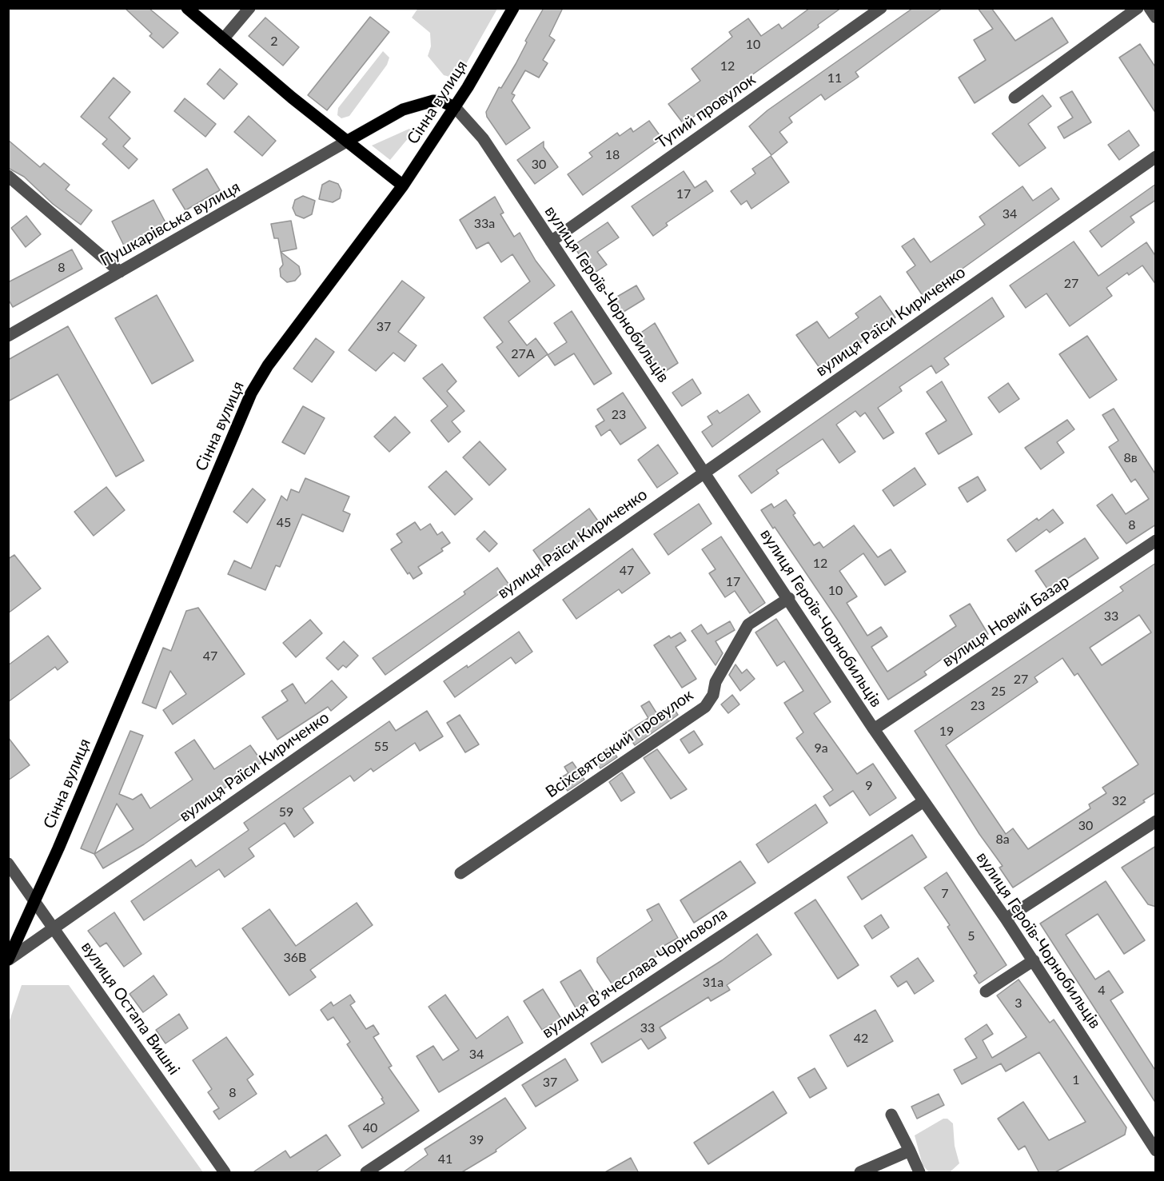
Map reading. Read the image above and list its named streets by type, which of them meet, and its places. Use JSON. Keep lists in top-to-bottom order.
{
  "streets": {
    "main road": ["Сінна вулиця", "вулиця Раїси Кириченко"],
    "street": [
      "Тупий провулок",
      "Пушкарівська вулиця",
      "вулиця Героїв-Чорнобильців",
      "вулиця Новий Базар",
      "Всіхсвятський провулок",
      "вулиця Вʼячеслава Чорновола",
      "вулиця Остапа Вишні"
    ]
  },
  "crossings": [
    ["Сінна вулиця", "вулиця Героїв-Чорнобильців"],
    ["Сінна вулиця", "вулиця Раїси Кириченко"],
    ["Сінна вулиця", "вулиця Остапа Вишні"],
    ["Тупий провулок", "вулиця Героїв-Чорнобильців"],
    ["вулиця Героїв-Чорнобильців", "вулиця Раїси Кириченко"],
    ["вулиця Героїв-Чорнобильців", "вулиця Новий Базар"],
    ["вулиця Героїв-Чорнобильців", "Всіхсвятський провулок"],
    ["вулиця Героїв-Чорнобильців", "вулиця Вʼячеслава Чорновола"],
    ["вулиця Раїси Кириченко", "вулиця Остапа Вишні"]
  ],
  "house_numbers": [
    "2",
    "10",
    "12",
    "11",
    "18",
    "30",
    "17",
    "34",
    "33а",
    "8",
    "27",
    "37",
    "27А",
    "23",
    "8в",
    "45",
    "8",
    "12",
    "47",
    "17",
    "10",
    "33",
    "47",
    "27",
    "25",
    "23",
    "19",
    "55",
    "9а",
    "9",
    "32",
    "59",
    "30",
    "8а",
    "7",
    "5",
    "36В",
    "31а",
    "4",
    "3",
    "33",
    "42",
    "34",
    "1",
    "37",
    "8",
    "40",
    "39",
    "41"
  ]
}
